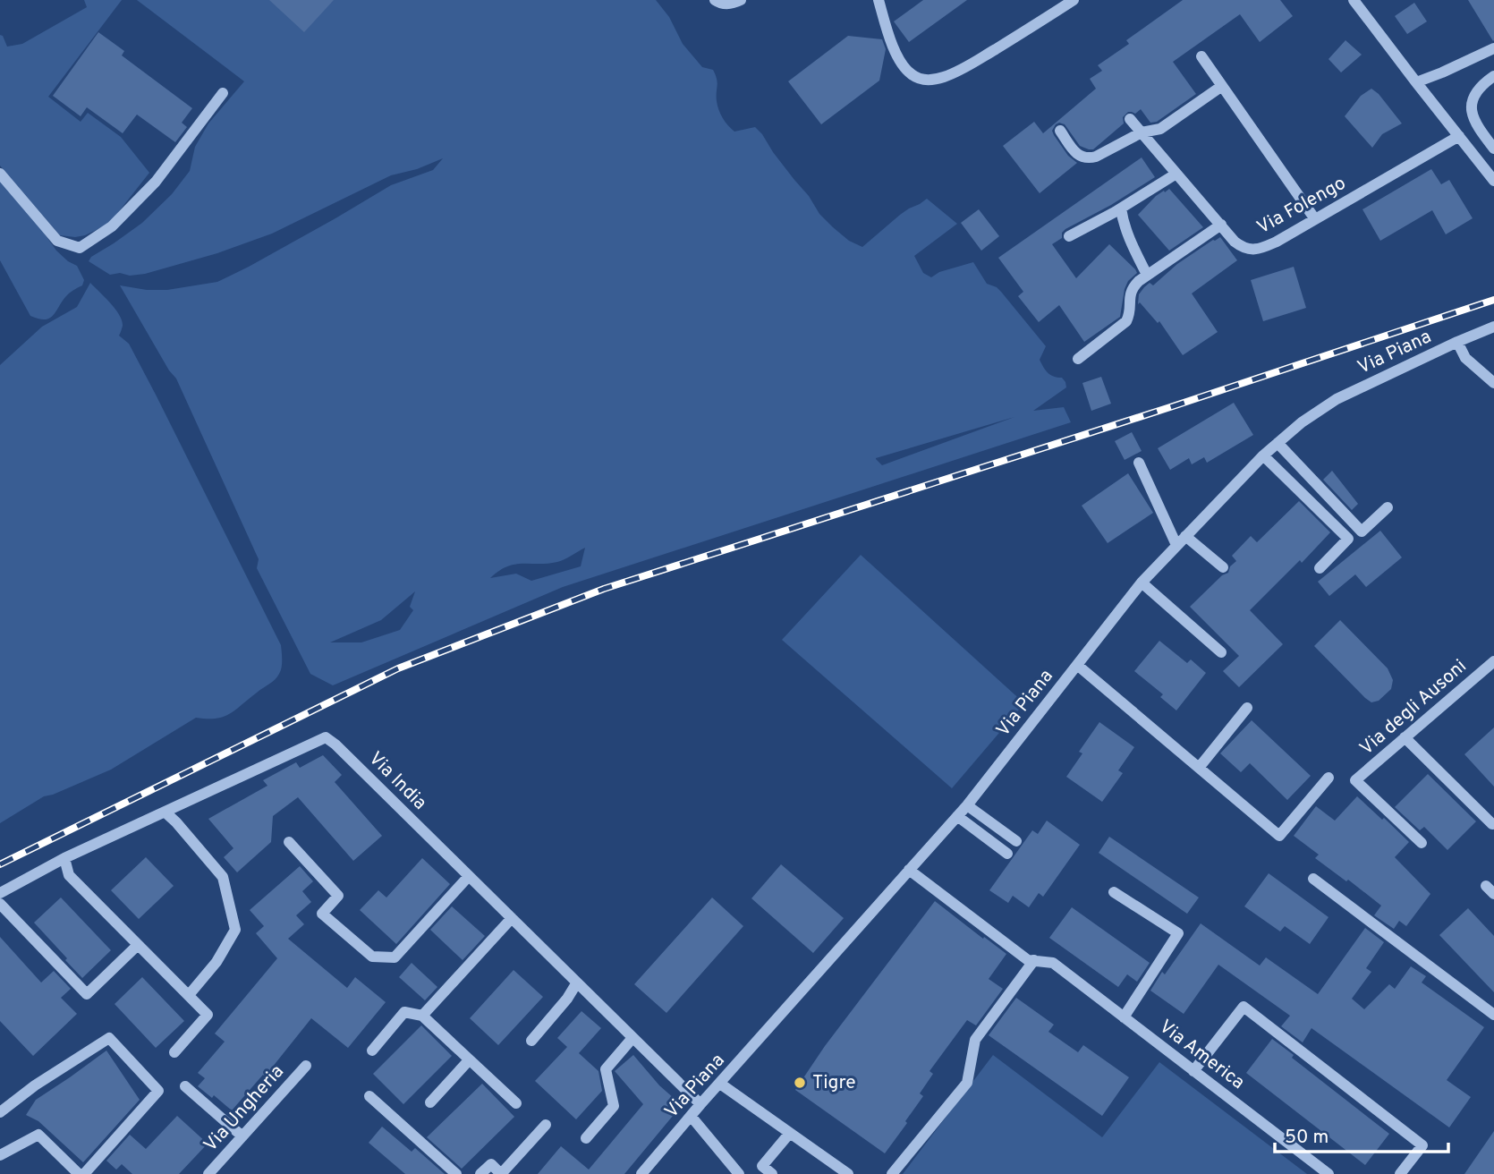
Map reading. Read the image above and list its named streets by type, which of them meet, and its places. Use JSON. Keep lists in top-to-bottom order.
{
  "streets": {
    "street": [
      "Via Folengo",
      "Via Piana",
      "Via degli Ausoni",
      "Via India",
      "Via America",
      "Via Ungheria"
    ]
  },
  "crossings": [
    ["Via Piana", "Via India"]
  ],
  "places": ["Tigre"],
  "scale_bar": "50 m"
}
